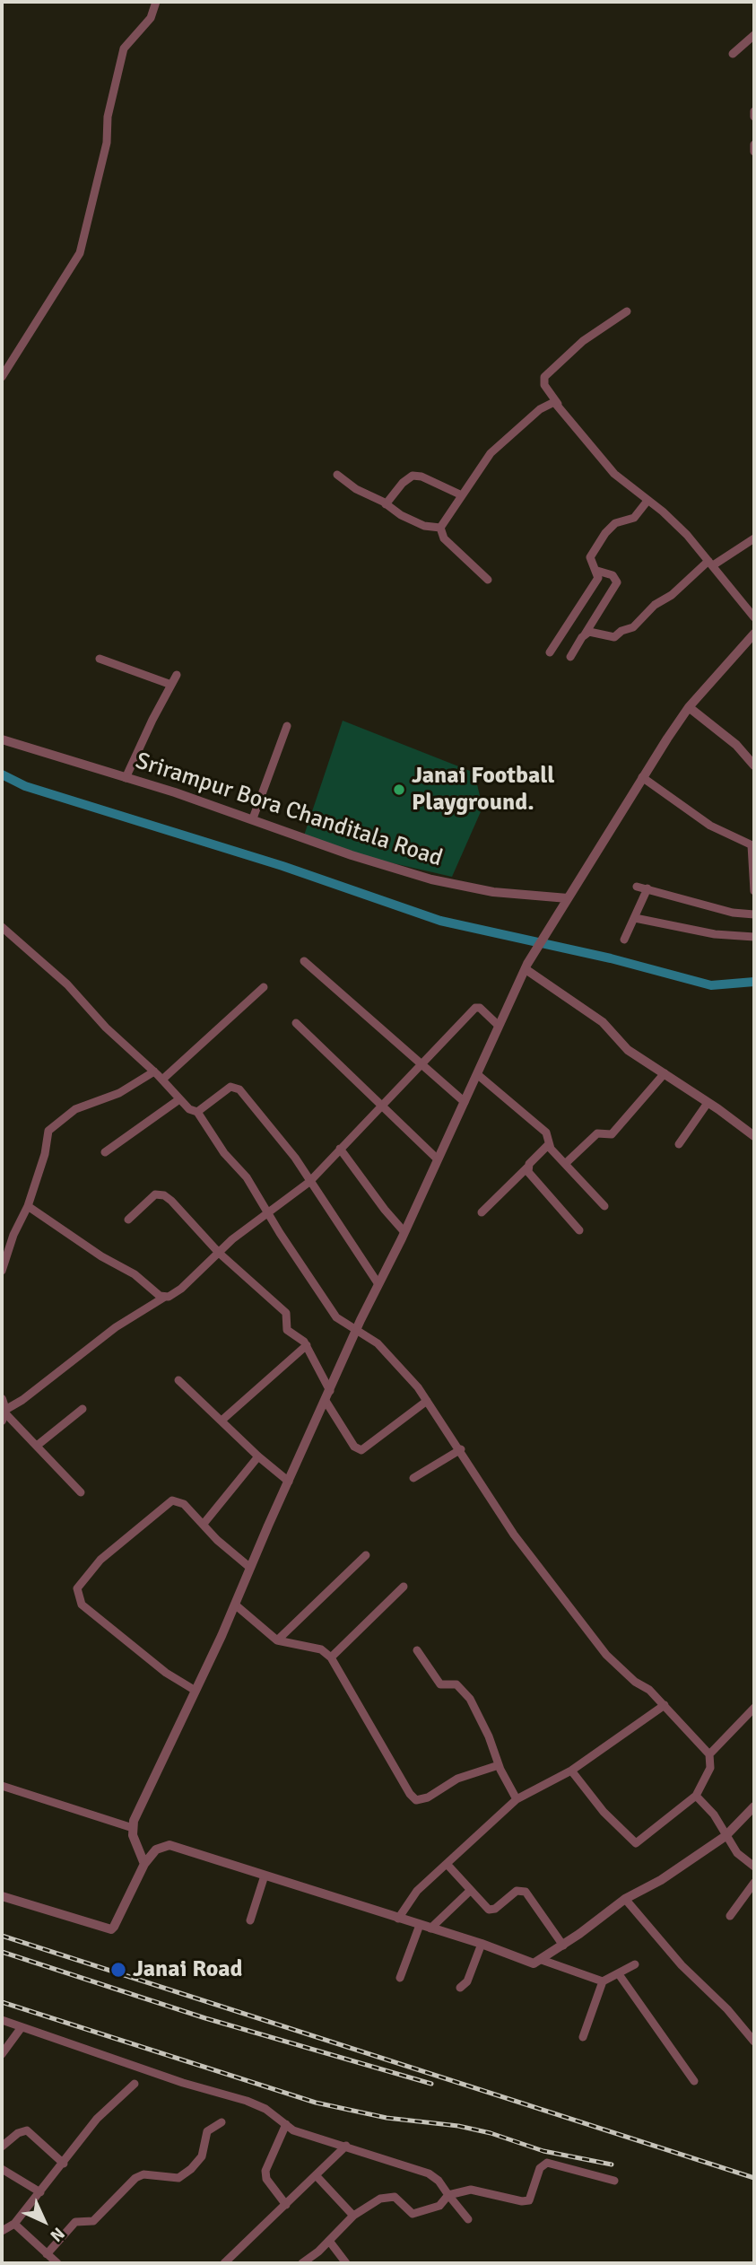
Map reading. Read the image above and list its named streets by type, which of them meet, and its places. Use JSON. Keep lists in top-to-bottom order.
{
  "streets": {
    "street": ["Srirampur Bora Chanditala Road"]
  },
  "places": ["Janai Football Playground.", "Janai Road"],
  "north": "bottom right"
}
